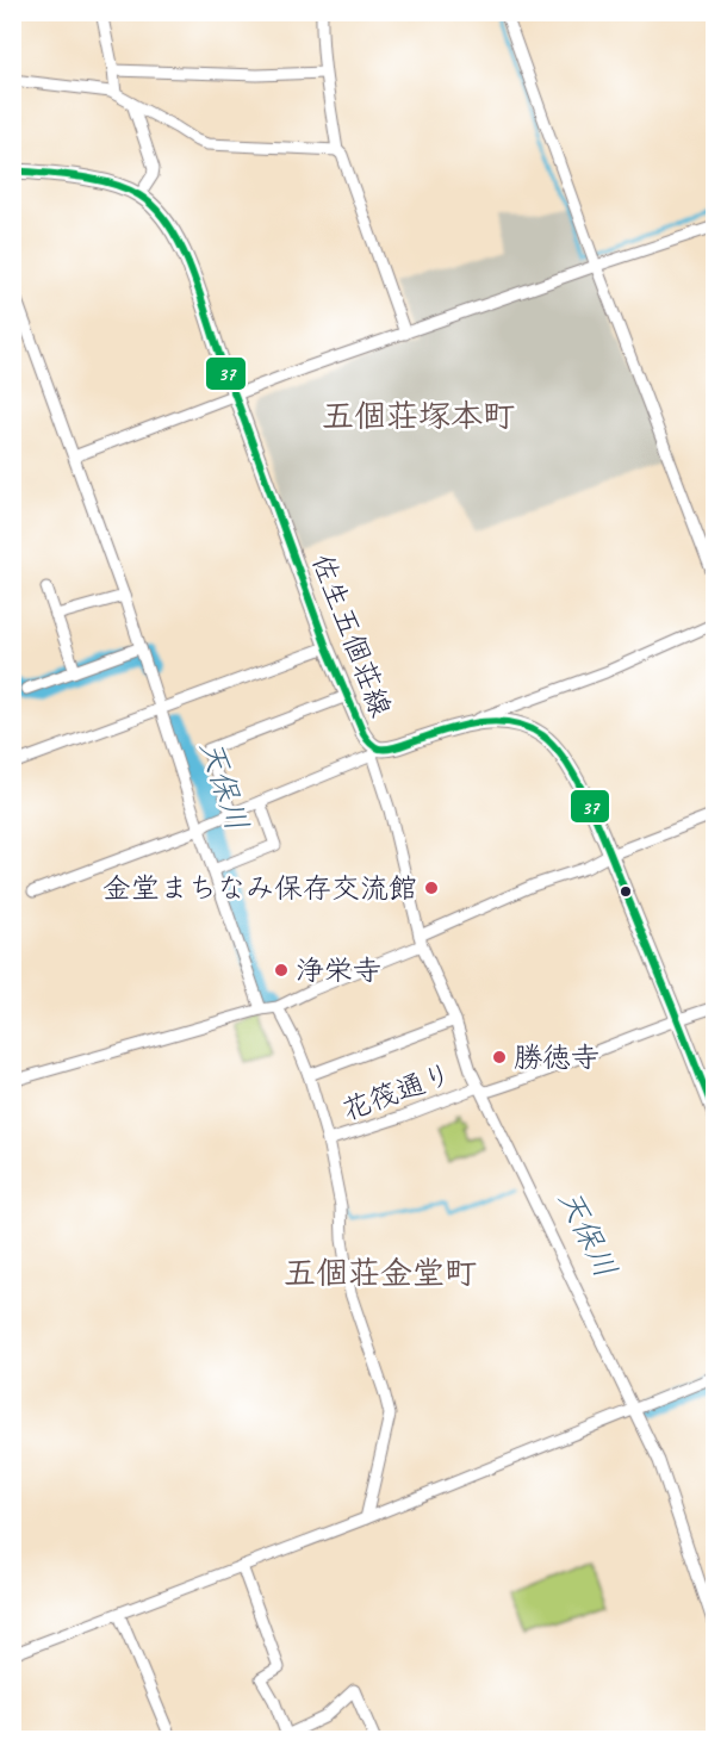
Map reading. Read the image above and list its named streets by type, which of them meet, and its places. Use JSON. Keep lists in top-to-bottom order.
{
  "streets": {
    "main road": ["佐生五個荘線"],
    "street": ["花筏通り"]
  },
  "crossings": [
    ["佐生五個荘線", "花筏通り"]
  ],
  "districts": ["五個荘塚本町", "五個荘金堂町"],
  "water": ["天保川"],
  "places": ["金堂まちなみ保存交流館", "浄栄寺", "勝徳寺"],
  "lines": ["transit line 37"]
}
